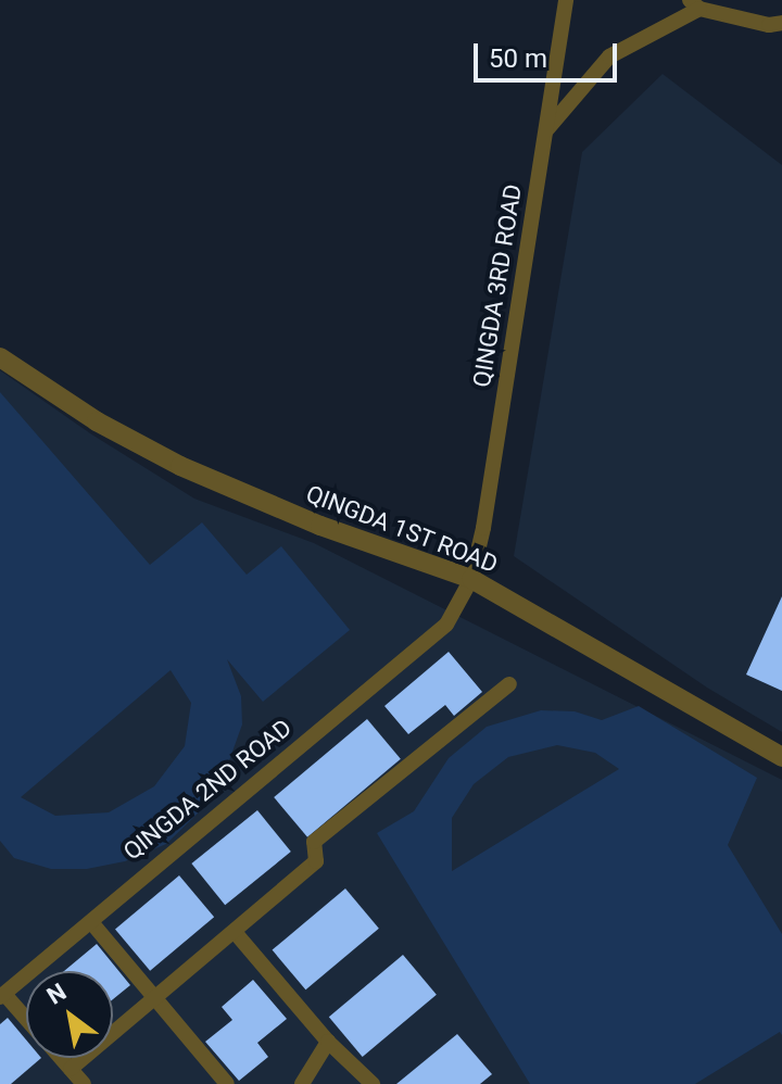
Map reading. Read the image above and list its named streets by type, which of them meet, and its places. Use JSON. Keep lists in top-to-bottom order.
{
  "streets": {
    "street": ["QINGDA 3RD ROAD", "QINGDA 1ST ROAD", "QINGDA 2ND ROAD"]
  },
  "crossings": [
    ["QINGDA 3RD ROAD", "QINGDA 1ST ROAD"],
    ["QINGDA 3RD ROAD", "QINGDA 2ND ROAD"]
  ],
  "scale_bar": "50 m",
  "north": "top left"
}
